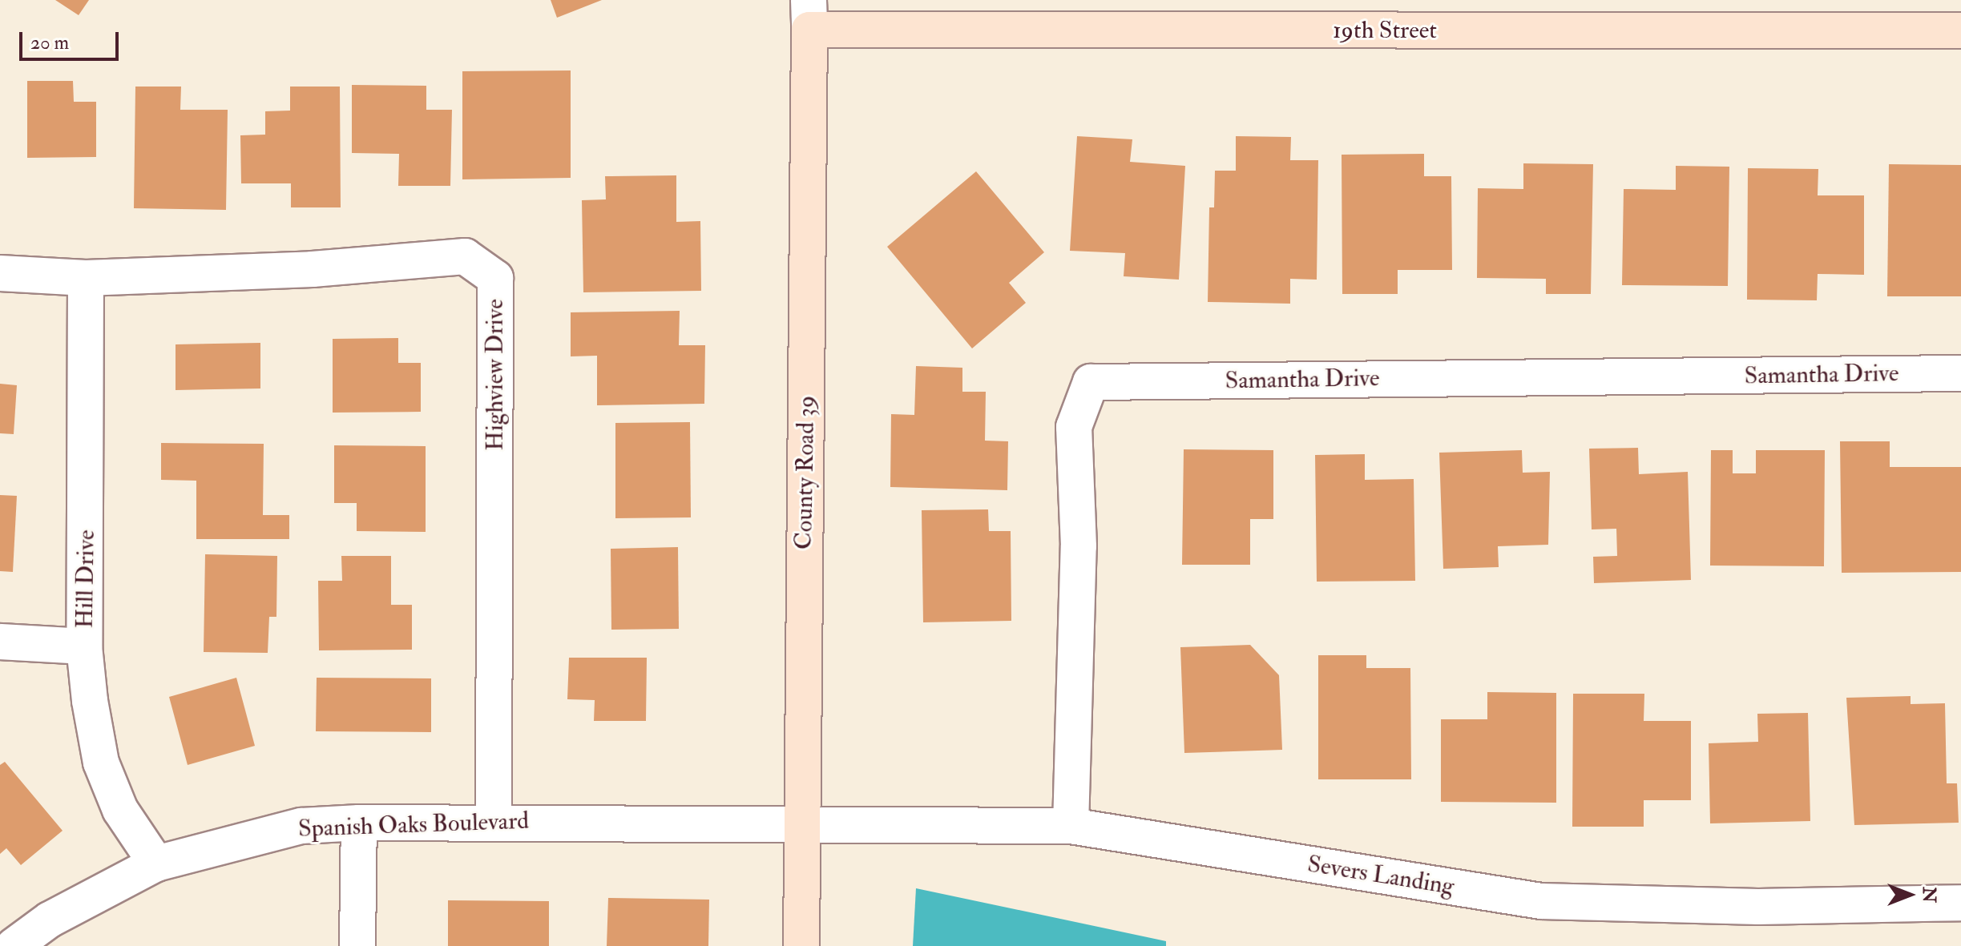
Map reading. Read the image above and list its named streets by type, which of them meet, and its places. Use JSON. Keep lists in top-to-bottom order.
{
  "streets": {
    "street": [
      "19th Street",
      "Highview Drive",
      "Samantha Drive",
      "County Road 39",
      "Hill Drive",
      "Spanish Oaks Boulevard",
      "Severs Landing"
    ]
  },
  "crossings": [
    ["19th Street", "County Road 39"],
    ["Highview Drive", "Hill Drive"],
    ["Highview Drive", "Spanish Oaks Boulevard"],
    ["Samantha Drive", "Severs Landing"],
    ["County Road 39", "Spanish Oaks Boulevard"],
    ["County Road 39", "Severs Landing"],
    ["Hill Drive", "Spanish Oaks Boulevard"],
    ["Spanish Oaks Boulevard", "Severs Landing"]
  ],
  "scale_bar": "20 m",
  "north": "right"
}
